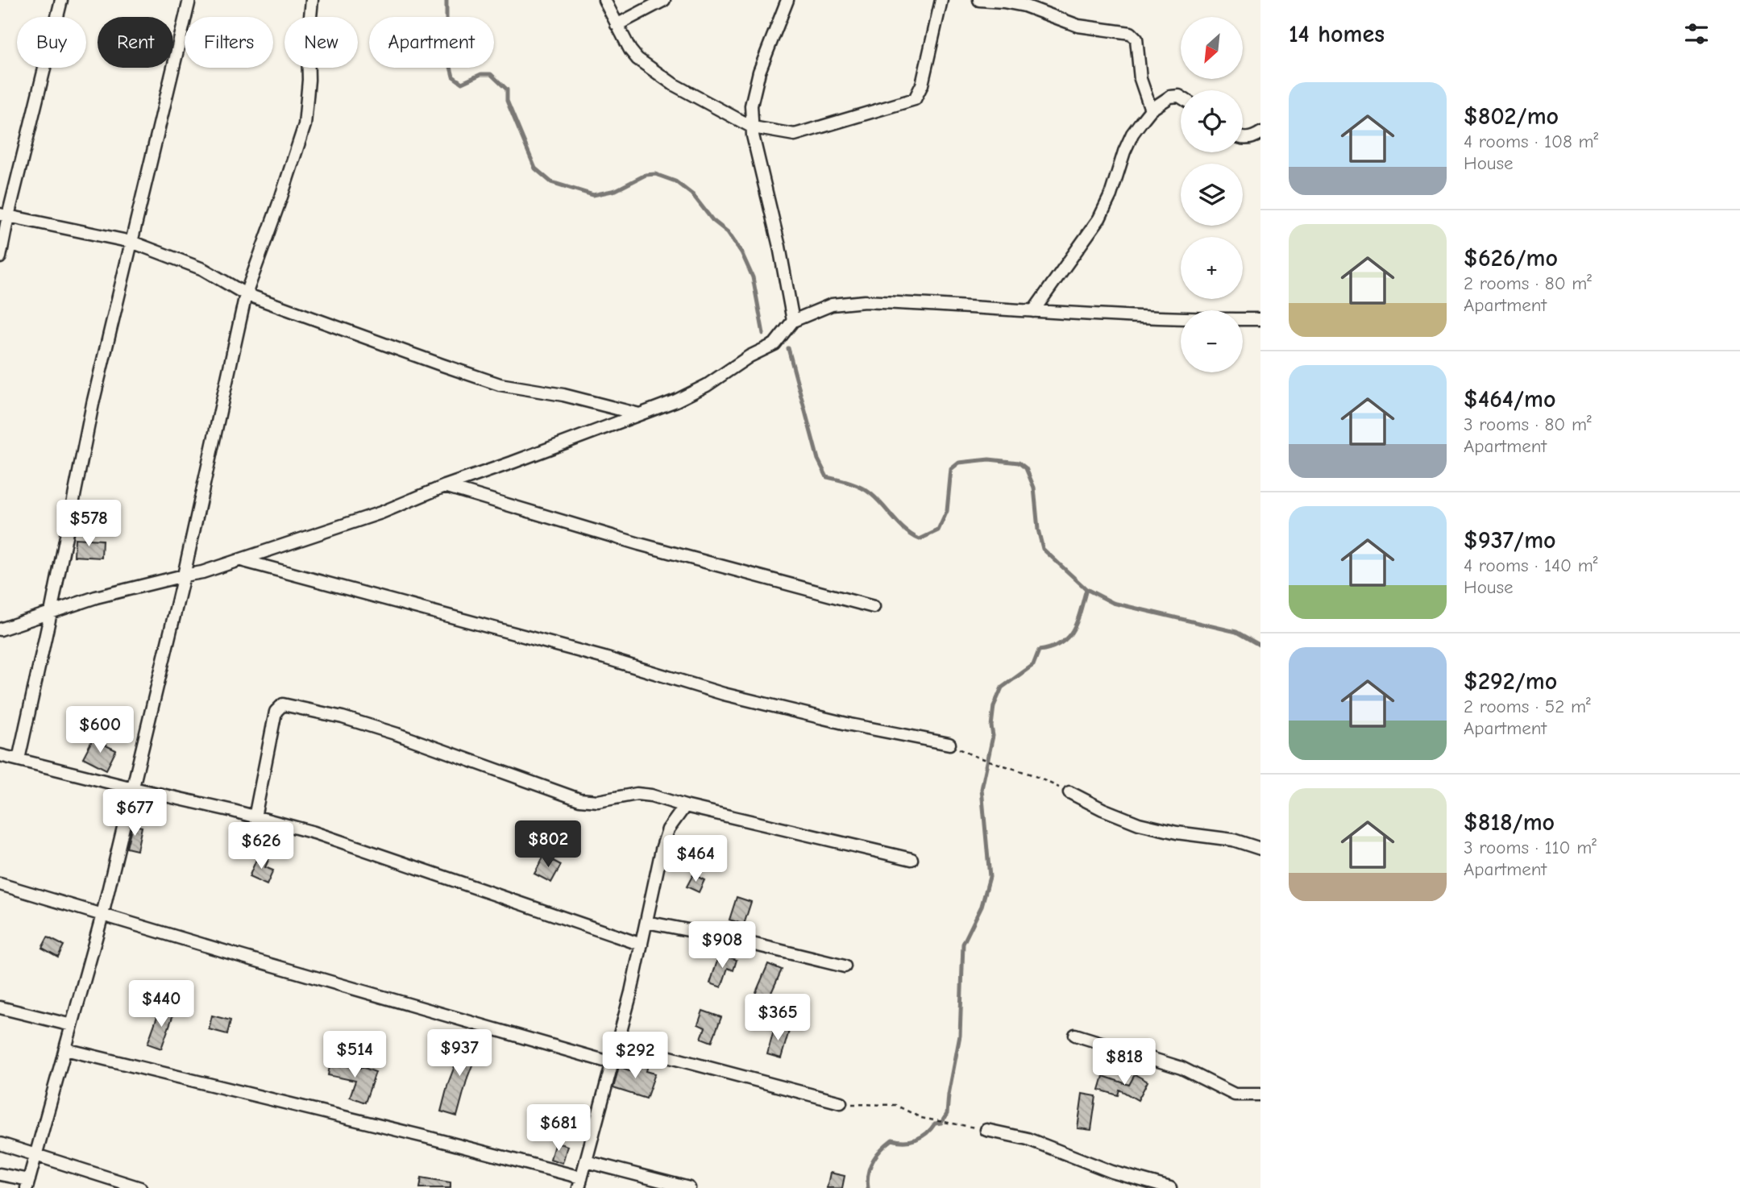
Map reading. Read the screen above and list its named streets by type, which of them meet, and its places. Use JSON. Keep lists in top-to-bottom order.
{
  "north": "bottom left",
  "page": {
    "heading": "14 homes",
    "map_buttons": ["+", "−"],
    "chip": [
      "Buy",
      "Rent",
      "Filters",
      "New",
      "Apartment"
    ],
    "list": [
      {
        "name": "$802/mo",
        "note": "4 rooms · 108 m² · House"
      },
      {
        "name": "$626/mo",
        "note": "2 rooms · 80 m² · Apartment"
      },
      {
        "name": "$464/mo",
        "note": "3 rooms · 80 m² · Apartment"
      },
      {
        "name": "$937/mo",
        "note": "4 rooms · 140 m² · House"
      },
      {
        "name": "$292/mo",
        "note": "2 rooms · 52 m² · Apartment"
      },
      {
        "name": "$818/mo",
        "note": "3 rooms · 110 m² · Apartment"
      }
    ],
    "price": [
      "$578",
      "$600",
      "$677",
      "$802",
      "$626",
      "$464",
      "$908",
      "$440",
      "$365",
      "$937",
      "$514",
      "$292",
      "$818",
      "$681"
    ]
  }
}
